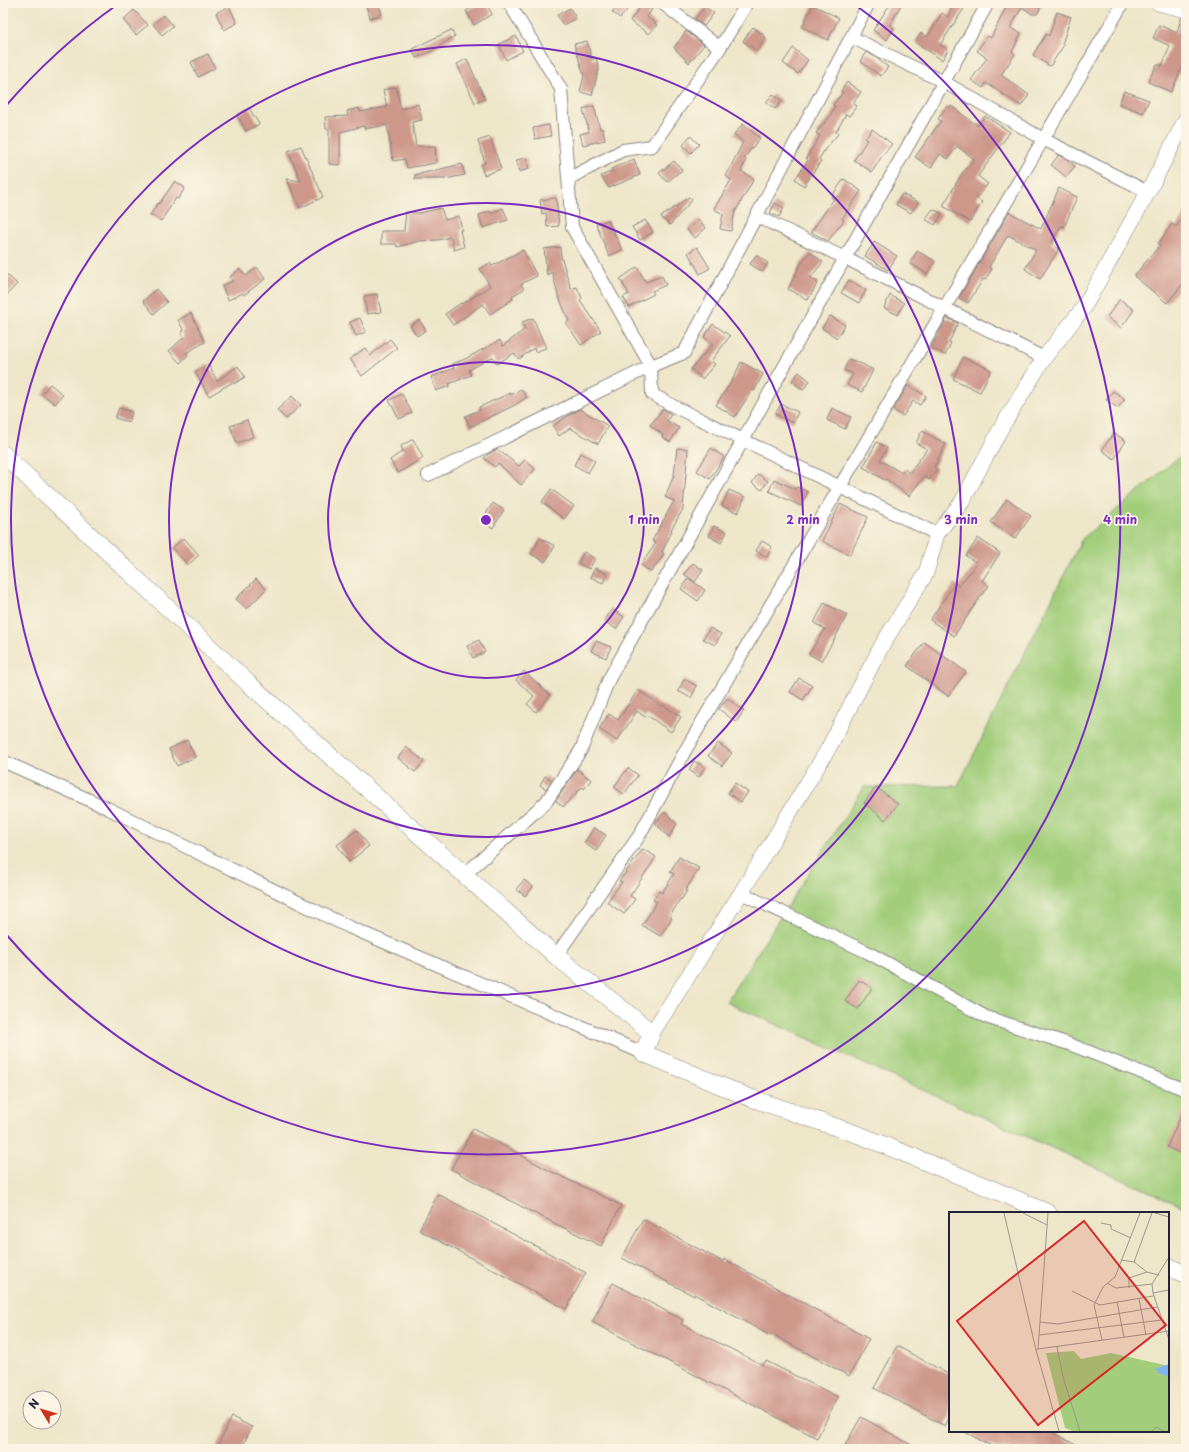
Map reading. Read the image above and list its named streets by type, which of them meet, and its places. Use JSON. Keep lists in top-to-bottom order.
{
  "north": "top left",
  "rings": [
    "1 min",
    "2 min",
    "3 min",
    "4 min"
  ]
}
